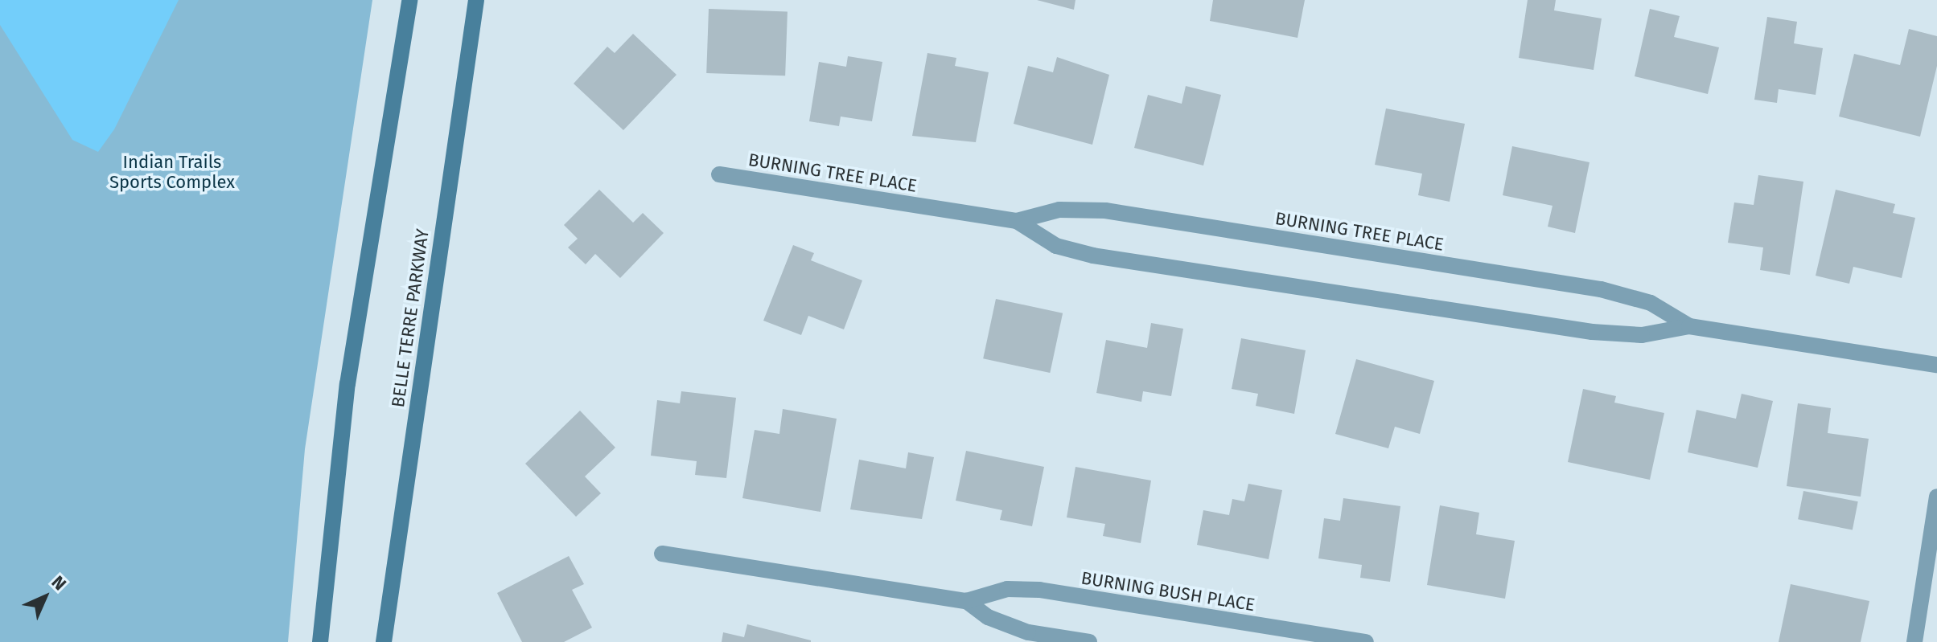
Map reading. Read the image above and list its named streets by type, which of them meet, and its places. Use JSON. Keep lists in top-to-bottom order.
{
  "streets": {
    "main road": ["BELLE TERRE PARKWAY"],
    "street": ["BURNING TREE PLACE", "BURNING BUSH PLACE"]
  },
  "parks": ["Indian Trails Sports Complex"],
  "north": "top right"
}
